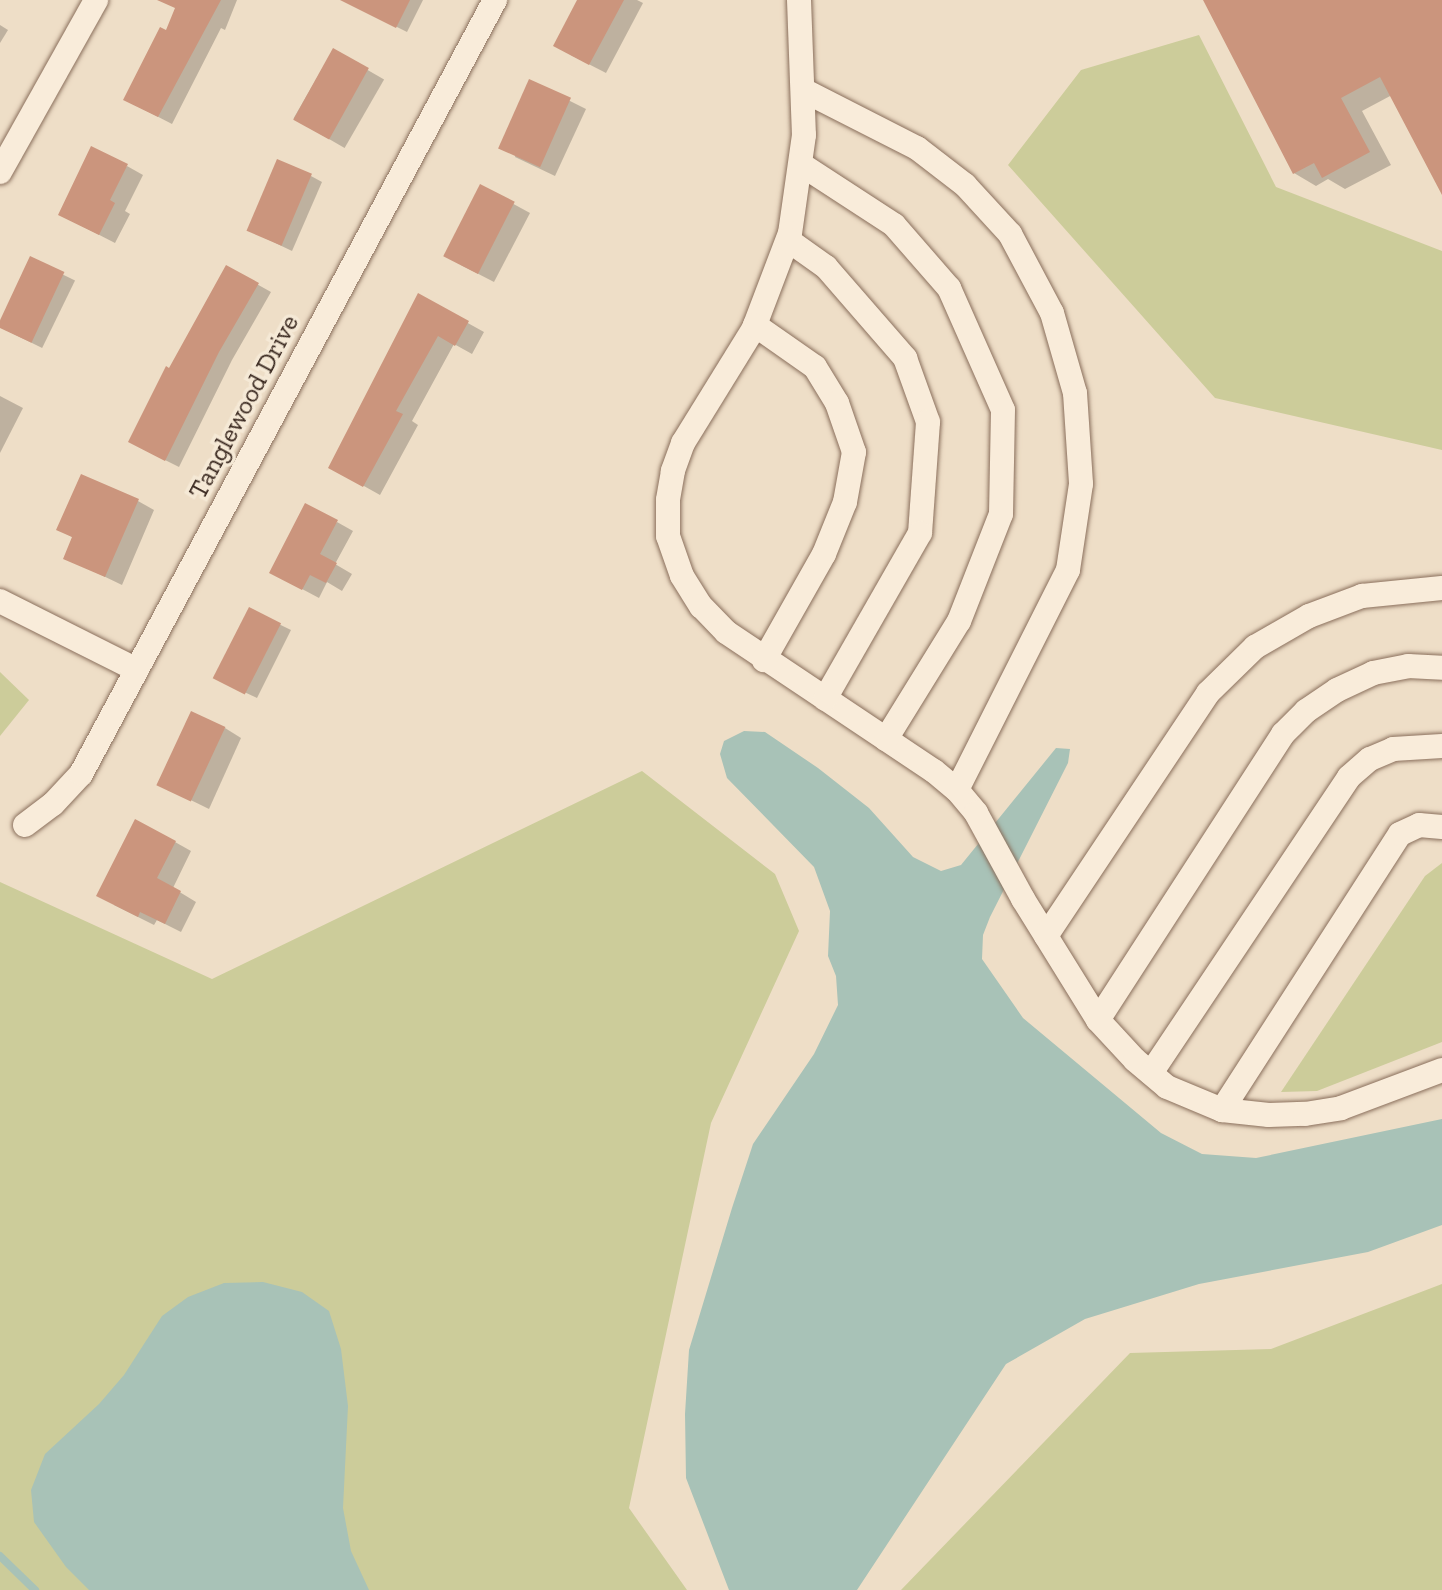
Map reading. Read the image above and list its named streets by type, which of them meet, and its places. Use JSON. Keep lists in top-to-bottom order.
{
  "streets": {
    "street": ["Tanglewood Drive"]
  }
}
